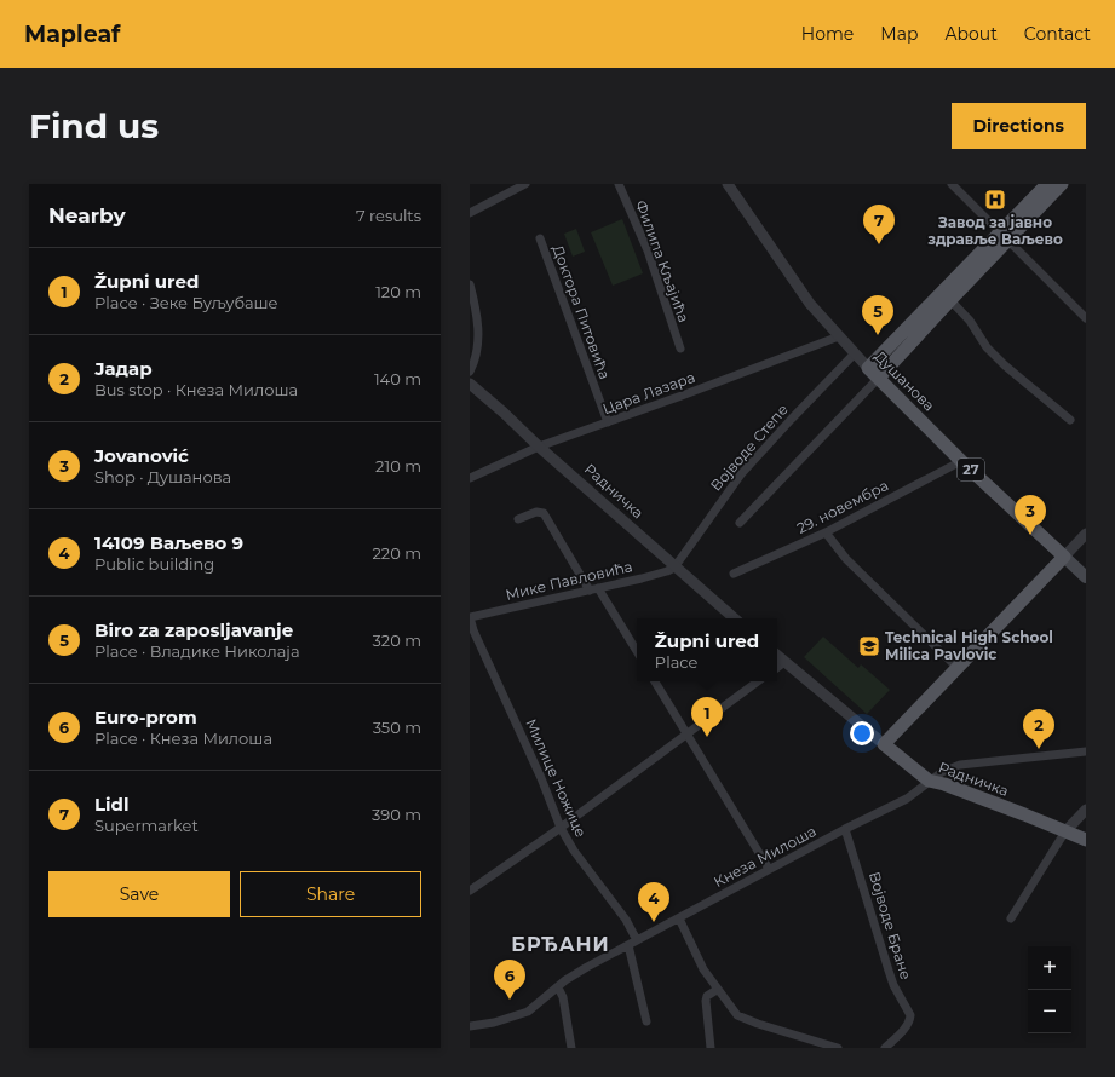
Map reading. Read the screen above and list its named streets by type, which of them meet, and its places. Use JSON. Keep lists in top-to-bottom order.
{
  "streets": {
    "main road": ["Душанова", "27", "Радничка"],
    "street": [
      "Филипа Кљајића",
      "Доктора Питовића",
      "Цара Лазара",
      "Војводе Степе",
      "29. новембра",
      "Мике Павловића",
      "Милице Ножице",
      "Кнеза Милоша",
      "Војводе Бране"
    ]
  },
  "crossings": [
    ["Доктора Питовића", "Цара Лазара"],
    ["Душанова", "Цара Лазара"],
    ["Душанова", "Војводе Степе"],
    ["Душанова", "29. новембра"],
    ["Цара Лазара", "Радничка"],
    ["Војводе Степе", "Радничка"],
    ["Војводе Степе", "Мике Павловића"],
    ["Радничка", "Мике Павловића"],
    ["Радничка", "Кнеза Милоша"],
    ["Мике Павловића", "Милице Ножице"],
    ["Милице Ножице", "Кнеза Милоша"],
    ["Кнеза Милоша", "Војводе Бране"]
  ],
  "districts": ["БРЂАНИ"],
  "places": {
    "hospital": ["Завод за јавно здравље Ваљево"],
    "school or university": ["Technical High School Milica Pavlovic"]
  },
  "page": {
    "header": "Mapleaf",
    "nav": [
      "Home",
      "Map",
      "About",
      "Contact"
    ],
    "buttons": [
      "Directions",
      ["Save", "Share"]
    ],
    "title": "Find us",
    "heading": ["Nearby", "7 results"],
    "pins": [
      "7",
      "5",
      "3",
      "1",
      "2",
      "4",
      "6"
    ],
    "list": [
      {
        "mark": "1",
        "name": "Župni ured",
        "note": "Place · Зеке Буљубаше",
        "value": "120 m"
      },
      {
        "mark": "2",
        "name": "Јадар",
        "note": "Bus stop · Кнеза Милоша",
        "value": "140 m"
      },
      {
        "mark": "3",
        "name": "Jovanović",
        "note": "Shop · Душанова",
        "value": "210 m"
      },
      {
        "mark": "4",
        "name": "14109 Ваљево 9",
        "note": "Public building",
        "value": "220 m"
      },
      {
        "mark": "5",
        "name": "Biro za zaposljavanje",
        "note": "Place · Владике Николаја",
        "value": "320 m"
      },
      {
        "mark": "6",
        "name": "Euro-prom",
        "note": "Place · Кнеза Милоша",
        "value": "350 m"
      },
      {
        "mark": "7",
        "name": "Lidl",
        "note": "Supermarket",
        "value": "390 m"
      }
    ],
    "popup": ["Župni ured", "Place"],
    "map_buttons": ["+", "−"]
  }
}
